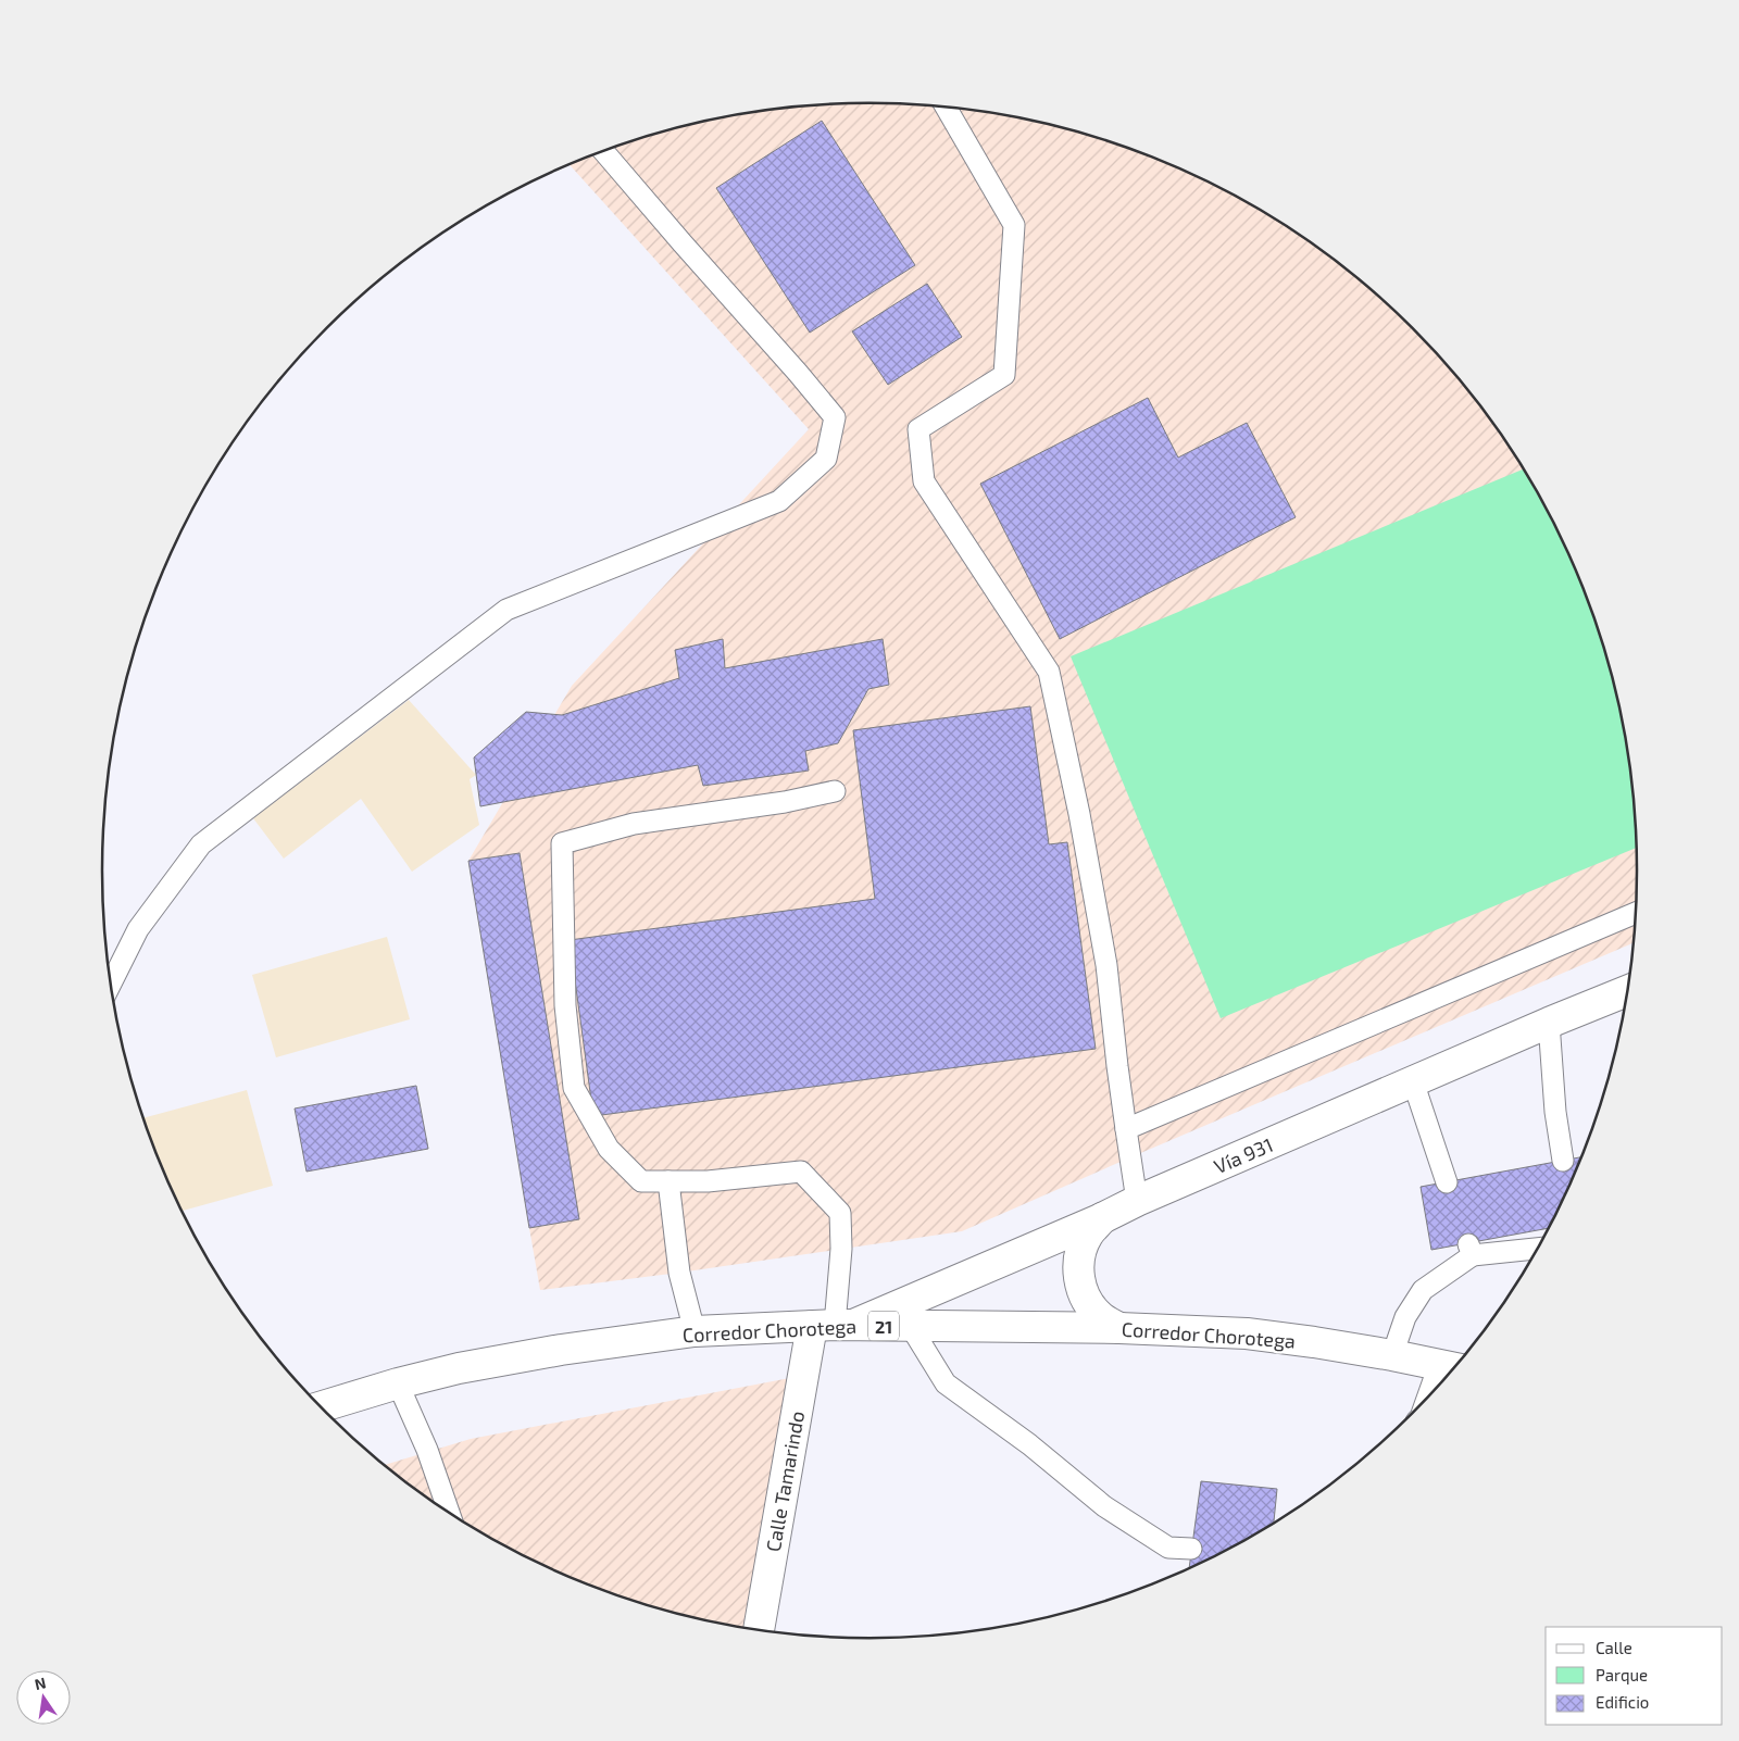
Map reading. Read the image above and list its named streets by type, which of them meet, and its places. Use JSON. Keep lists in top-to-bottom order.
{
  "streets": {
    "main road": [
      "Vía 931",
      "21",
      "Corredor Chorotega",
      "Calle Tamarindo"
    ]
  },
  "crossings": [
    ["Vía 931", "Corredor Chorotega"],
    ["Vía 931", "Calle Tamarindo"],
    ["Corredor Chorotega", "Calle Tamarindo"]
  ],
  "legend": ["Calle", "Parque", "Edificio"],
  "north": "top"
}
